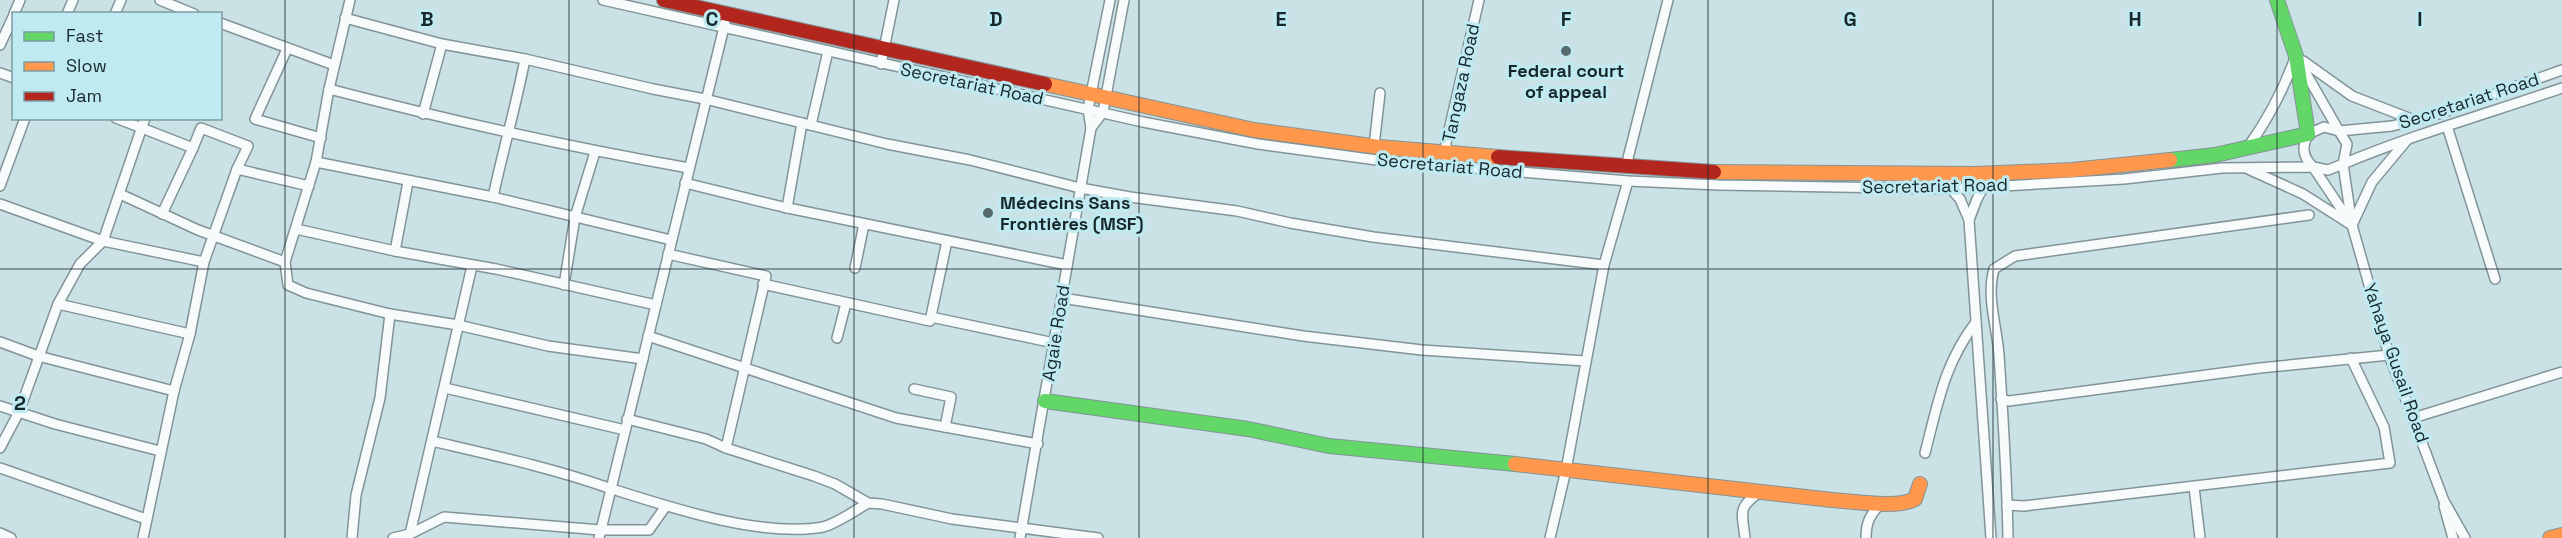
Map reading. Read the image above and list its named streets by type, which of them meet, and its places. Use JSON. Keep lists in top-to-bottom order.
{
  "streets": {
    "street": [
      "Tangaza Road",
      "Secretariat Road",
      "Agaie Road",
      "Yahaya Gusail Road"
    ]
  },
  "crossings": [
    ["Tangaza Road", "Secretariat Road"],
    ["Secretariat Road", "Yahaya Gusail Road"]
  ],
  "places": ["Federal court of appeal", "Médecins Sans Frontières (MSF)"],
  "legend": ["Fast", "Slow", "Jam"],
  "grid": {
    "columns": [
      "B",
      "C",
      "D",
      "E",
      "F",
      "G",
      "H",
      "I"
    ],
    "rows": ["2"]
  }
}
